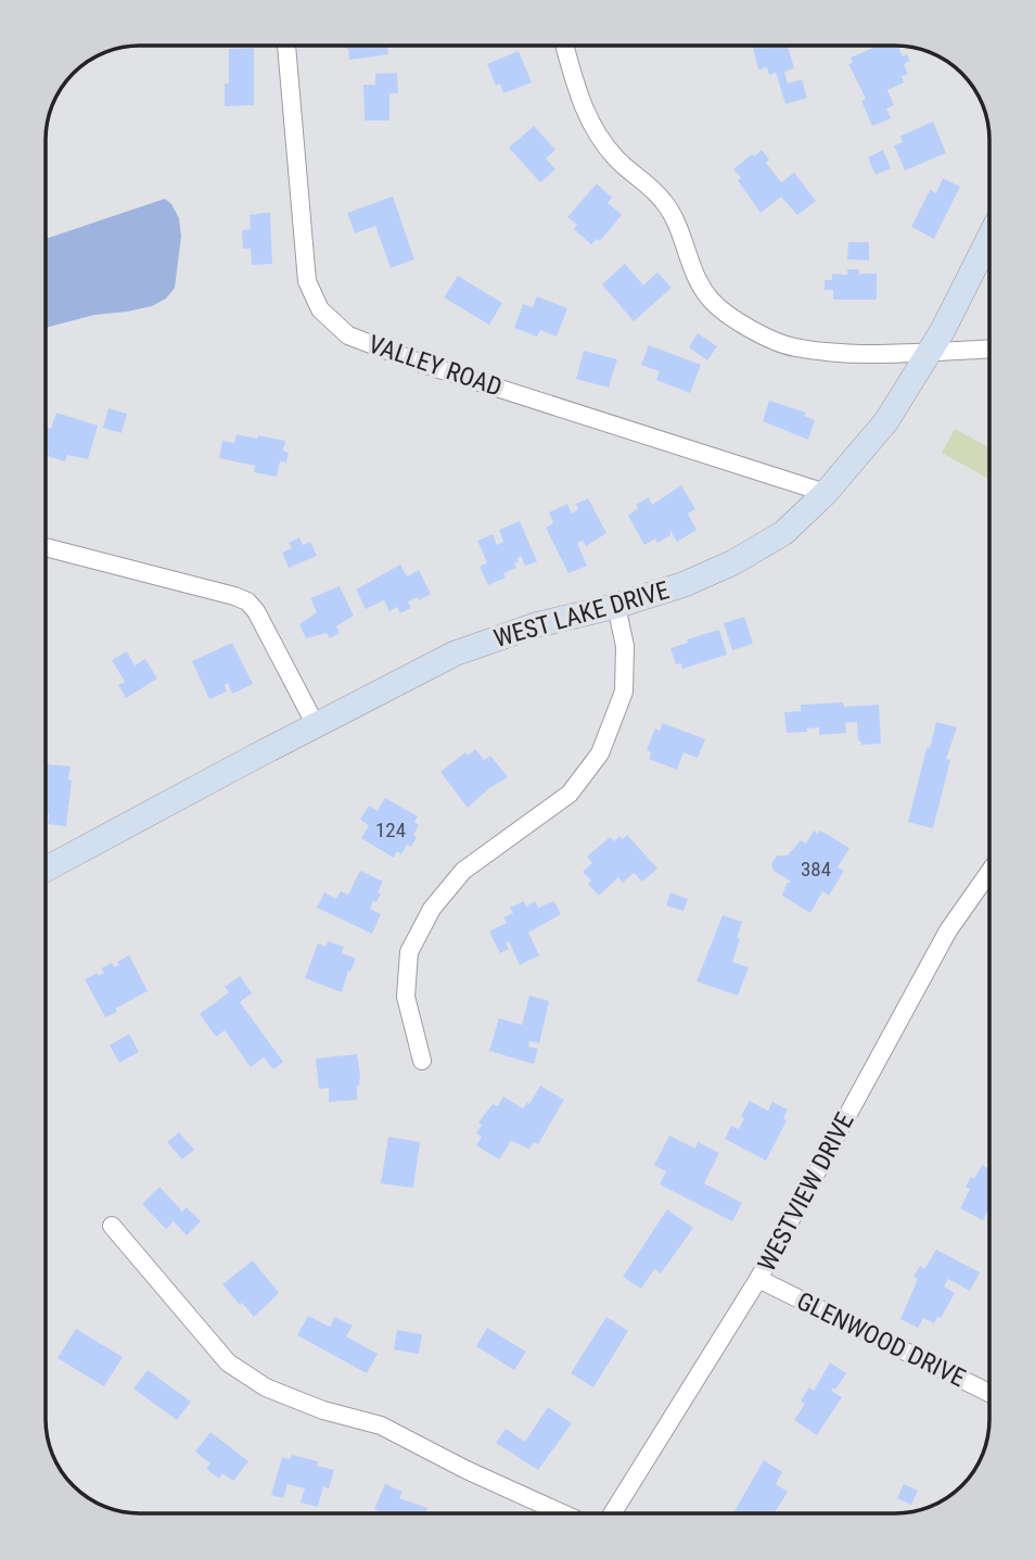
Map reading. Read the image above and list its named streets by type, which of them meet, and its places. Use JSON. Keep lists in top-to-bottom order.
{
  "streets": {
    "main road": ["WEST LAKE DRIVE"],
    "street": ["VALLEY ROAD", "WESTVIEW DRIVE", "GLENWOOD DRIVE"]
  },
  "crossings": [
    ["VALLEY ROAD", "WEST LAKE DRIVE"],
    ["WESTVIEW DRIVE", "GLENWOOD DRIVE"]
  ],
  "house_numbers": ["124", "384"]
}
